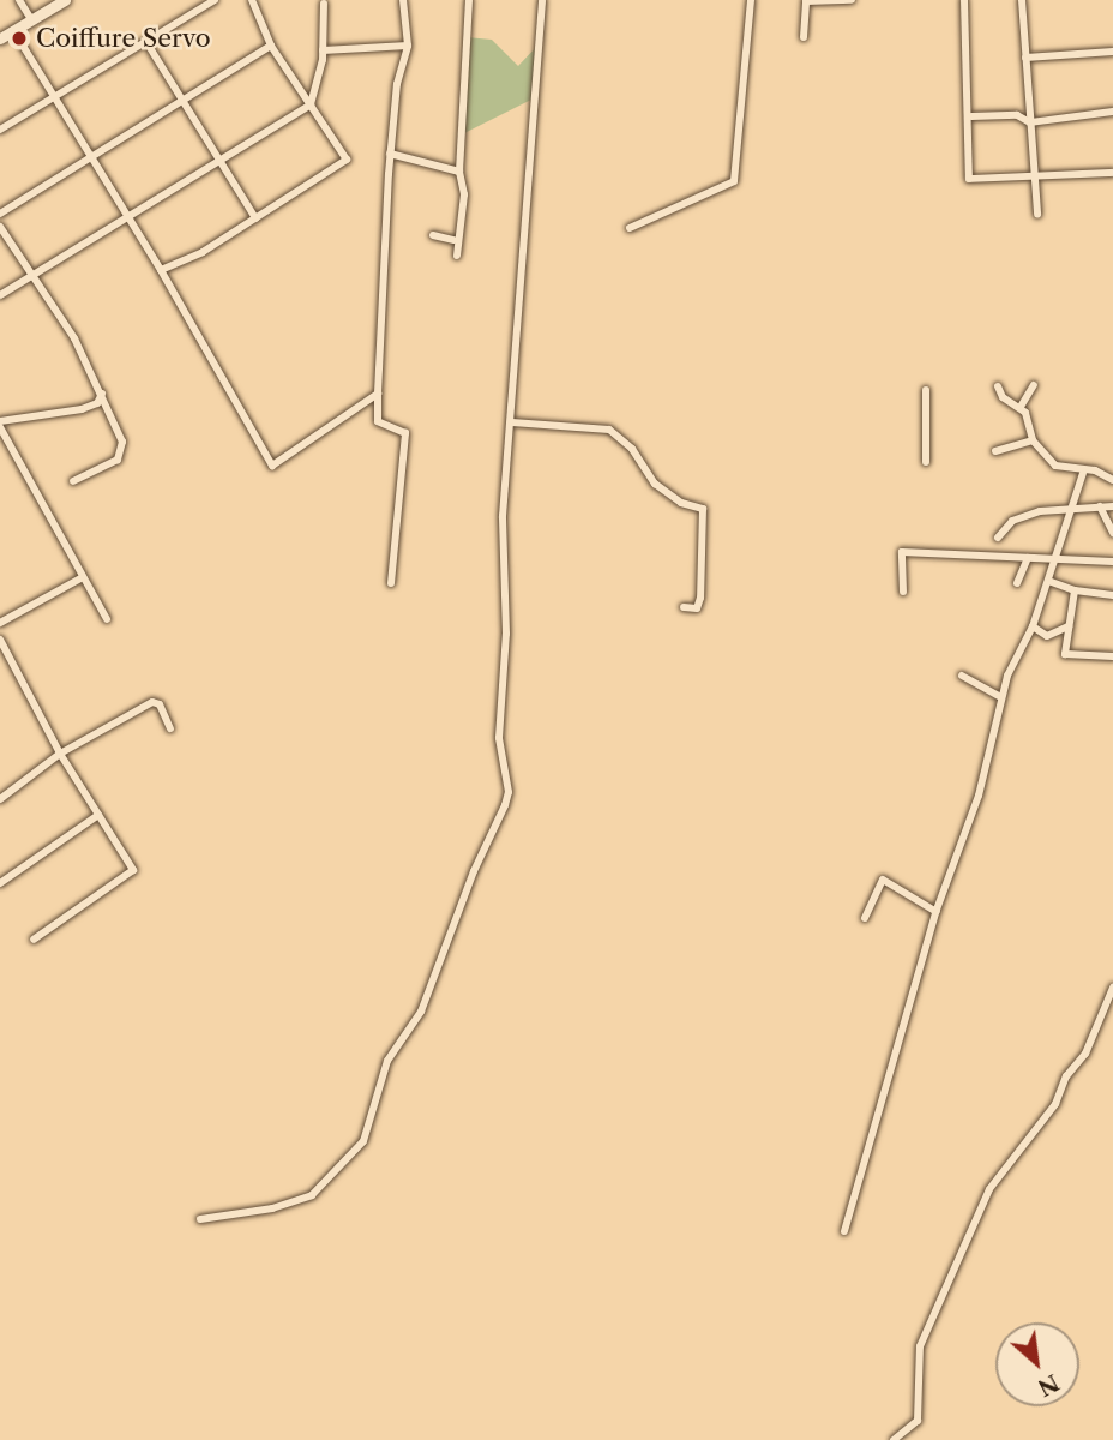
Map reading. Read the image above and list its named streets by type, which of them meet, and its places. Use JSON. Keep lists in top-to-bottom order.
{
  "places": ["Coiffure Servo"],
  "north": "bottom right"
}
